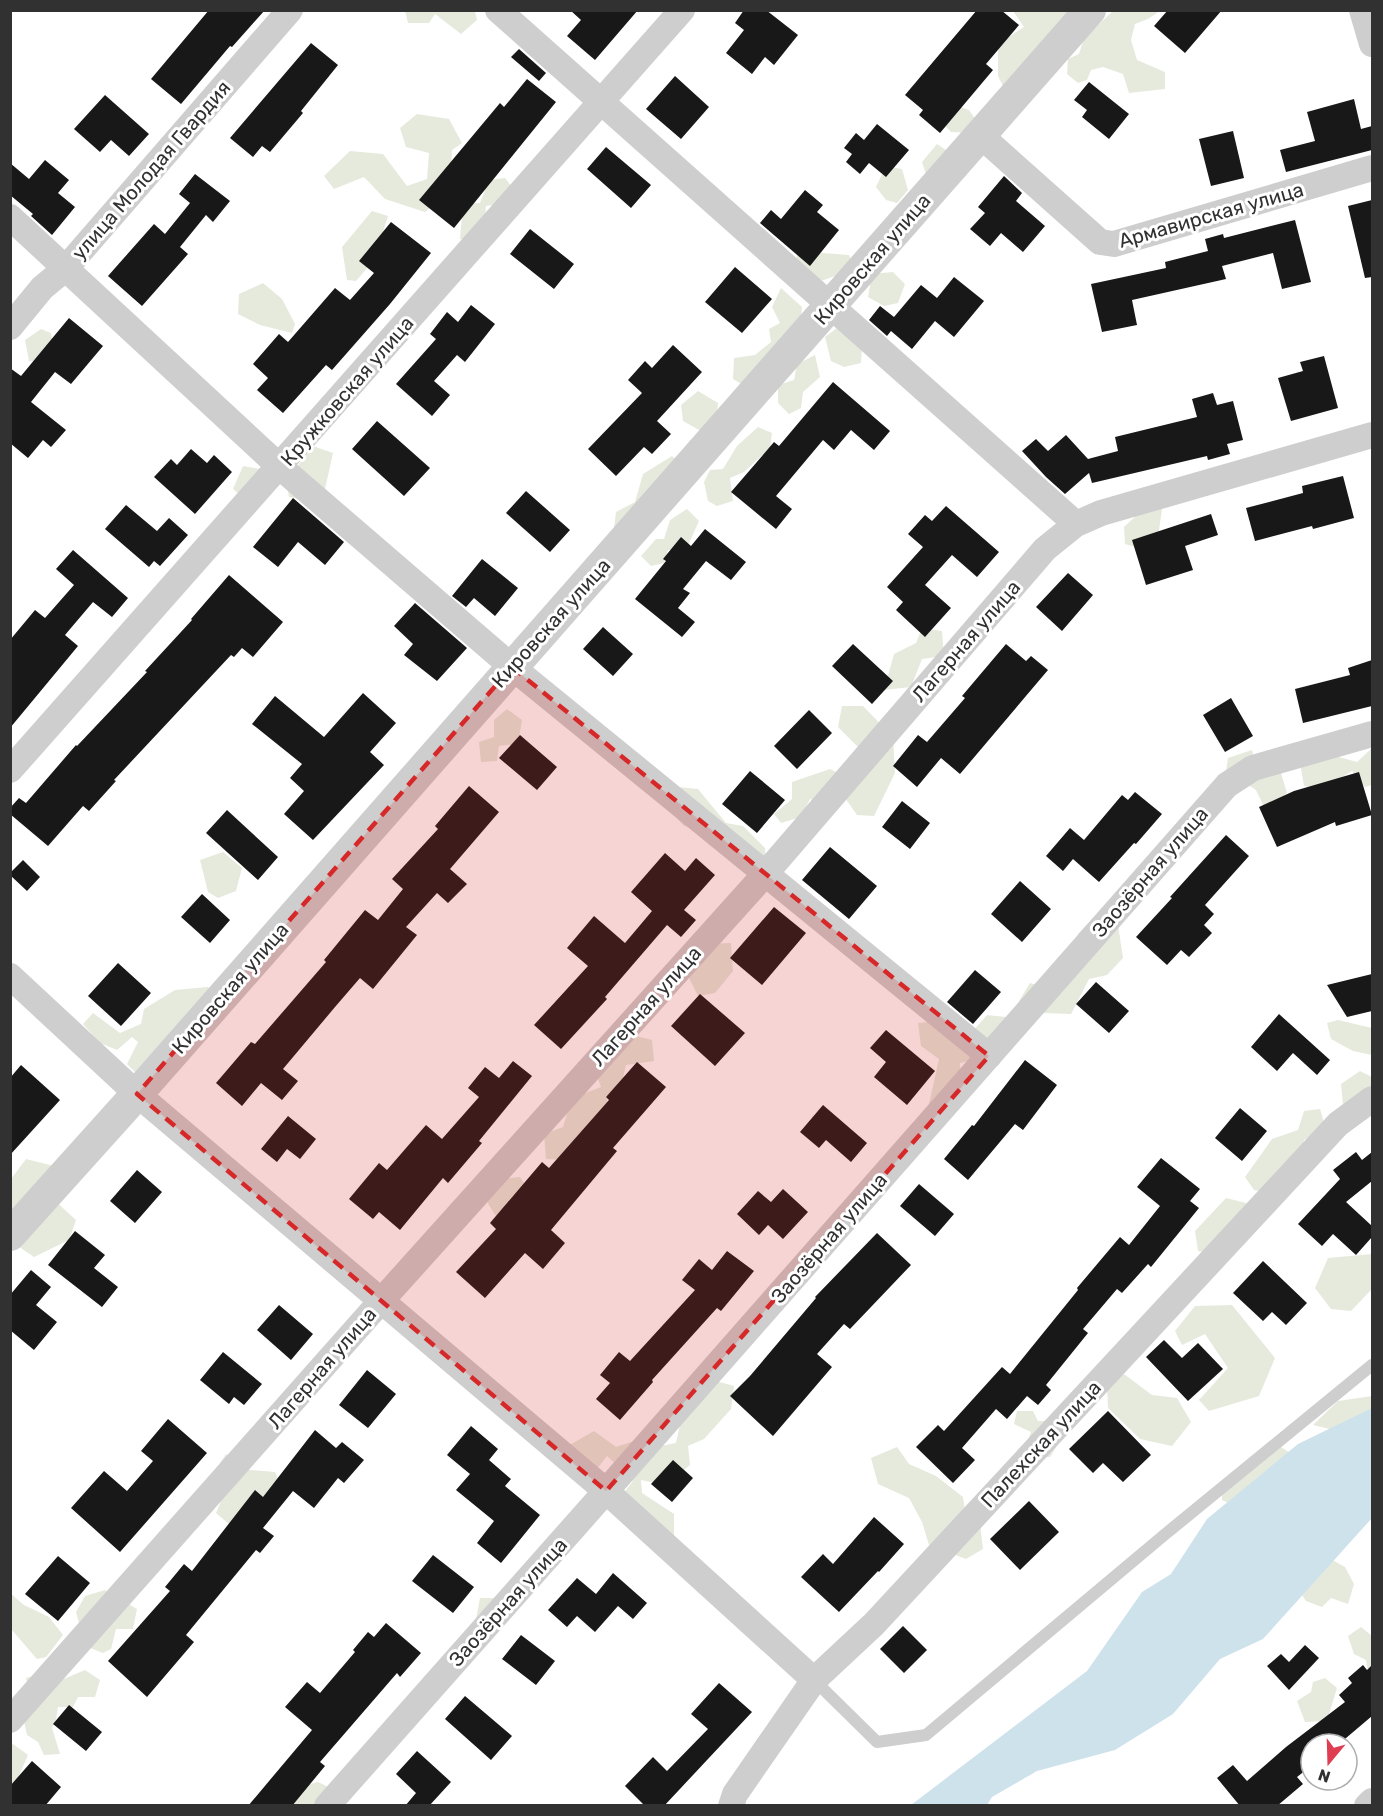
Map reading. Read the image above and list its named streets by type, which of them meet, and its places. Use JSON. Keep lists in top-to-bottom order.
{
  "streets": {
    "street": [
      "улица Молодая Гвардия",
      "Армавирская улица",
      "Кировская улица",
      "Кружковская улица",
      "Лагерная улица",
      "Заозёрная улица",
      "Палехская улица"
    ]
  },
  "crossings": [
    ["Армавирская улица", "Кировская улица"]
  ],
  "north": "bottom"
}
